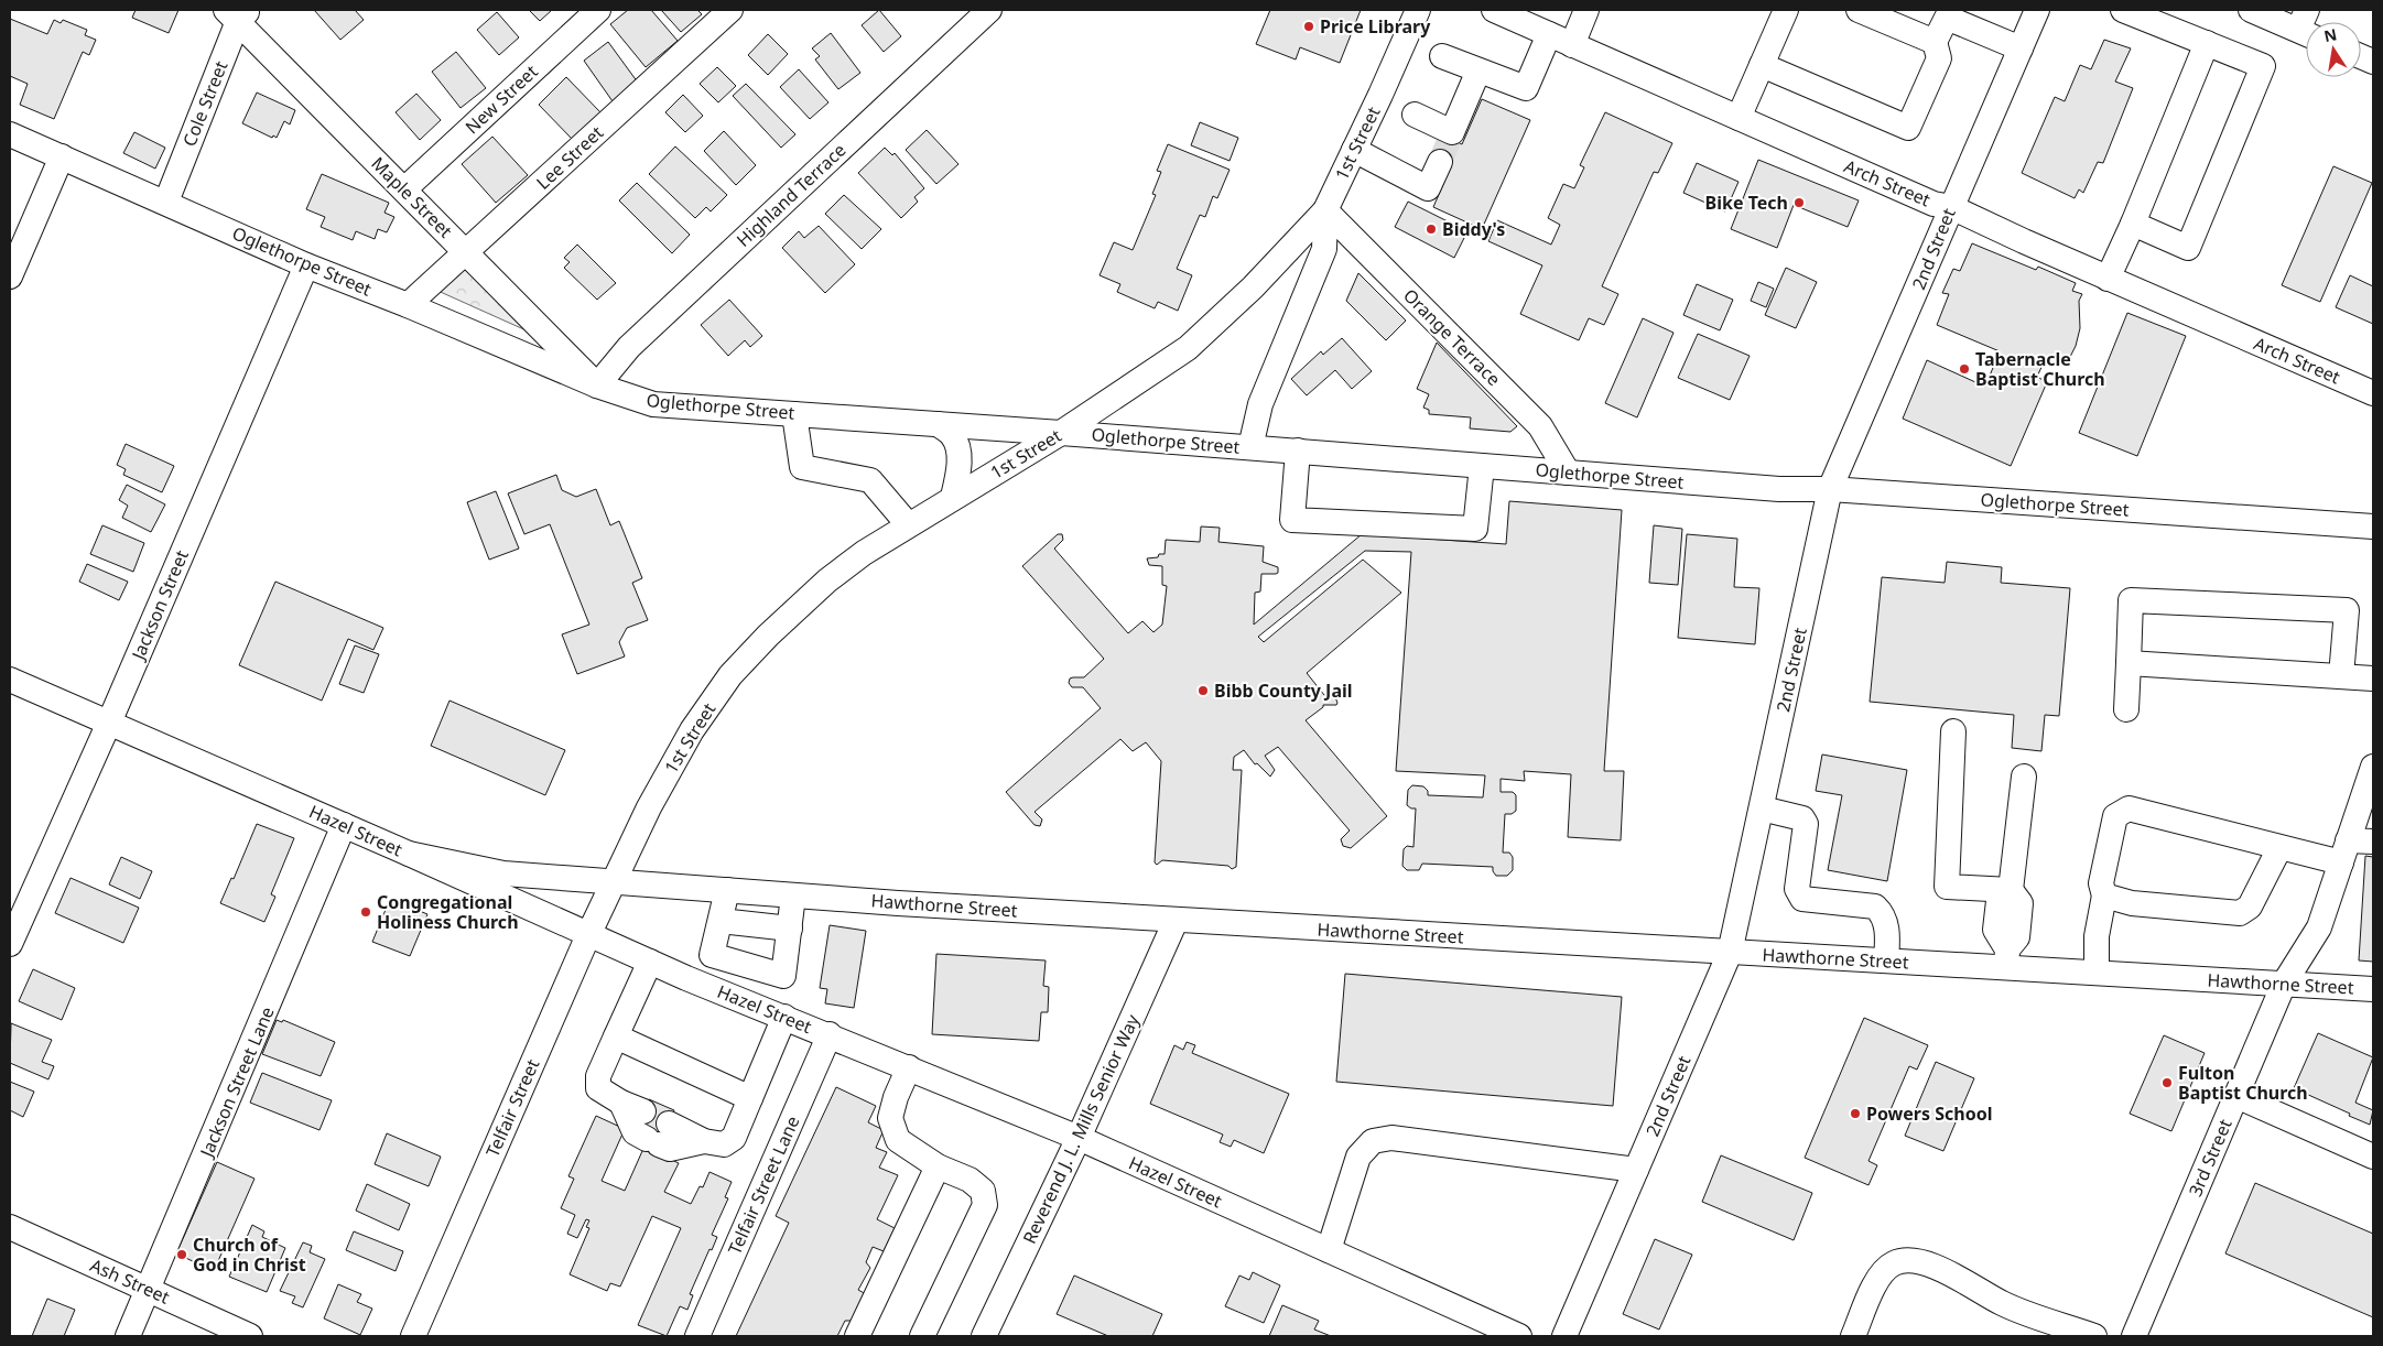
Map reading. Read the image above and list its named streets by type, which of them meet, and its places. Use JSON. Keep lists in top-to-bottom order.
{
  "streets": {
    "street": [
      "New Street",
      "Cole Street",
      "1st Street",
      "Lee Street",
      "Arch Street",
      "Highland Terrace",
      "Maple Street",
      "2nd Street",
      "Oglethorpe Street",
      "Orange Terrace",
      "Jackson Street",
      "Hazel Street",
      "Hawthorne Street",
      "Jackson Street Lane",
      "Telfair Street",
      "Reverend J. L. Mills Senior Way",
      "3rd Street",
      "Telfair Street Lane",
      "Ash Street"
    ]
  },
  "crossings": [
    ["New Street", "Maple Street"],
    ["Cole Street", "Maple Street"],
    ["Cole Street", "Oglethorpe Street"],
    ["1st Street", "Oglethorpe Street"],
    ["1st Street", "Orange Terrace"],
    ["1st Street", "Hawthorne Street"],
    ["1st Street", "Telfair Street"],
    ["Lee Street", "Maple Street"],
    ["Lee Street", "Oglethorpe Street"],
    ["Arch Street", "2nd Street"],
    ["Highland Terrace", "Maple Street"],
    ["Highland Terrace", "Oglethorpe Street"],
    ["Maple Street", "Oglethorpe Street"],
    ["2nd Street", "Oglethorpe Street"],
    ["2nd Street", "Hawthorne Street"],
    ["Oglethorpe Street", "Orange Terrace"],
    ["Oglethorpe Street", "Jackson Street"],
    ["Jackson Street", "Hazel Street"],
    ["Hazel Street", "Hawthorne Street"],
    ["Hazel Street", "Jackson Street Lane"],
    ["Hazel Street", "Telfair Street"],
    ["Hazel Street", "Reverend J. L. Mills Senior Way"],
    ["Hazel Street", "Telfair Street Lane"],
    ["Hawthorne Street", "Telfair Street"],
    ["Hawthorne Street", "Reverend J. L. Mills Senior Way"],
    ["Hawthorne Street", "3rd Street"],
    ["Jackson Street Lane", "Ash Street"]
  ],
  "places": [
    "Price Library",
    "Bike Tech",
    "Biddy's",
    "Tabernacle Baptist Church",
    "Bibb County Jail",
    "Congregational Holiness Church",
    "Fulton Baptist Church",
    "Powers School",
    "Church of God in Christ"
  ],
  "north": "top"
}
